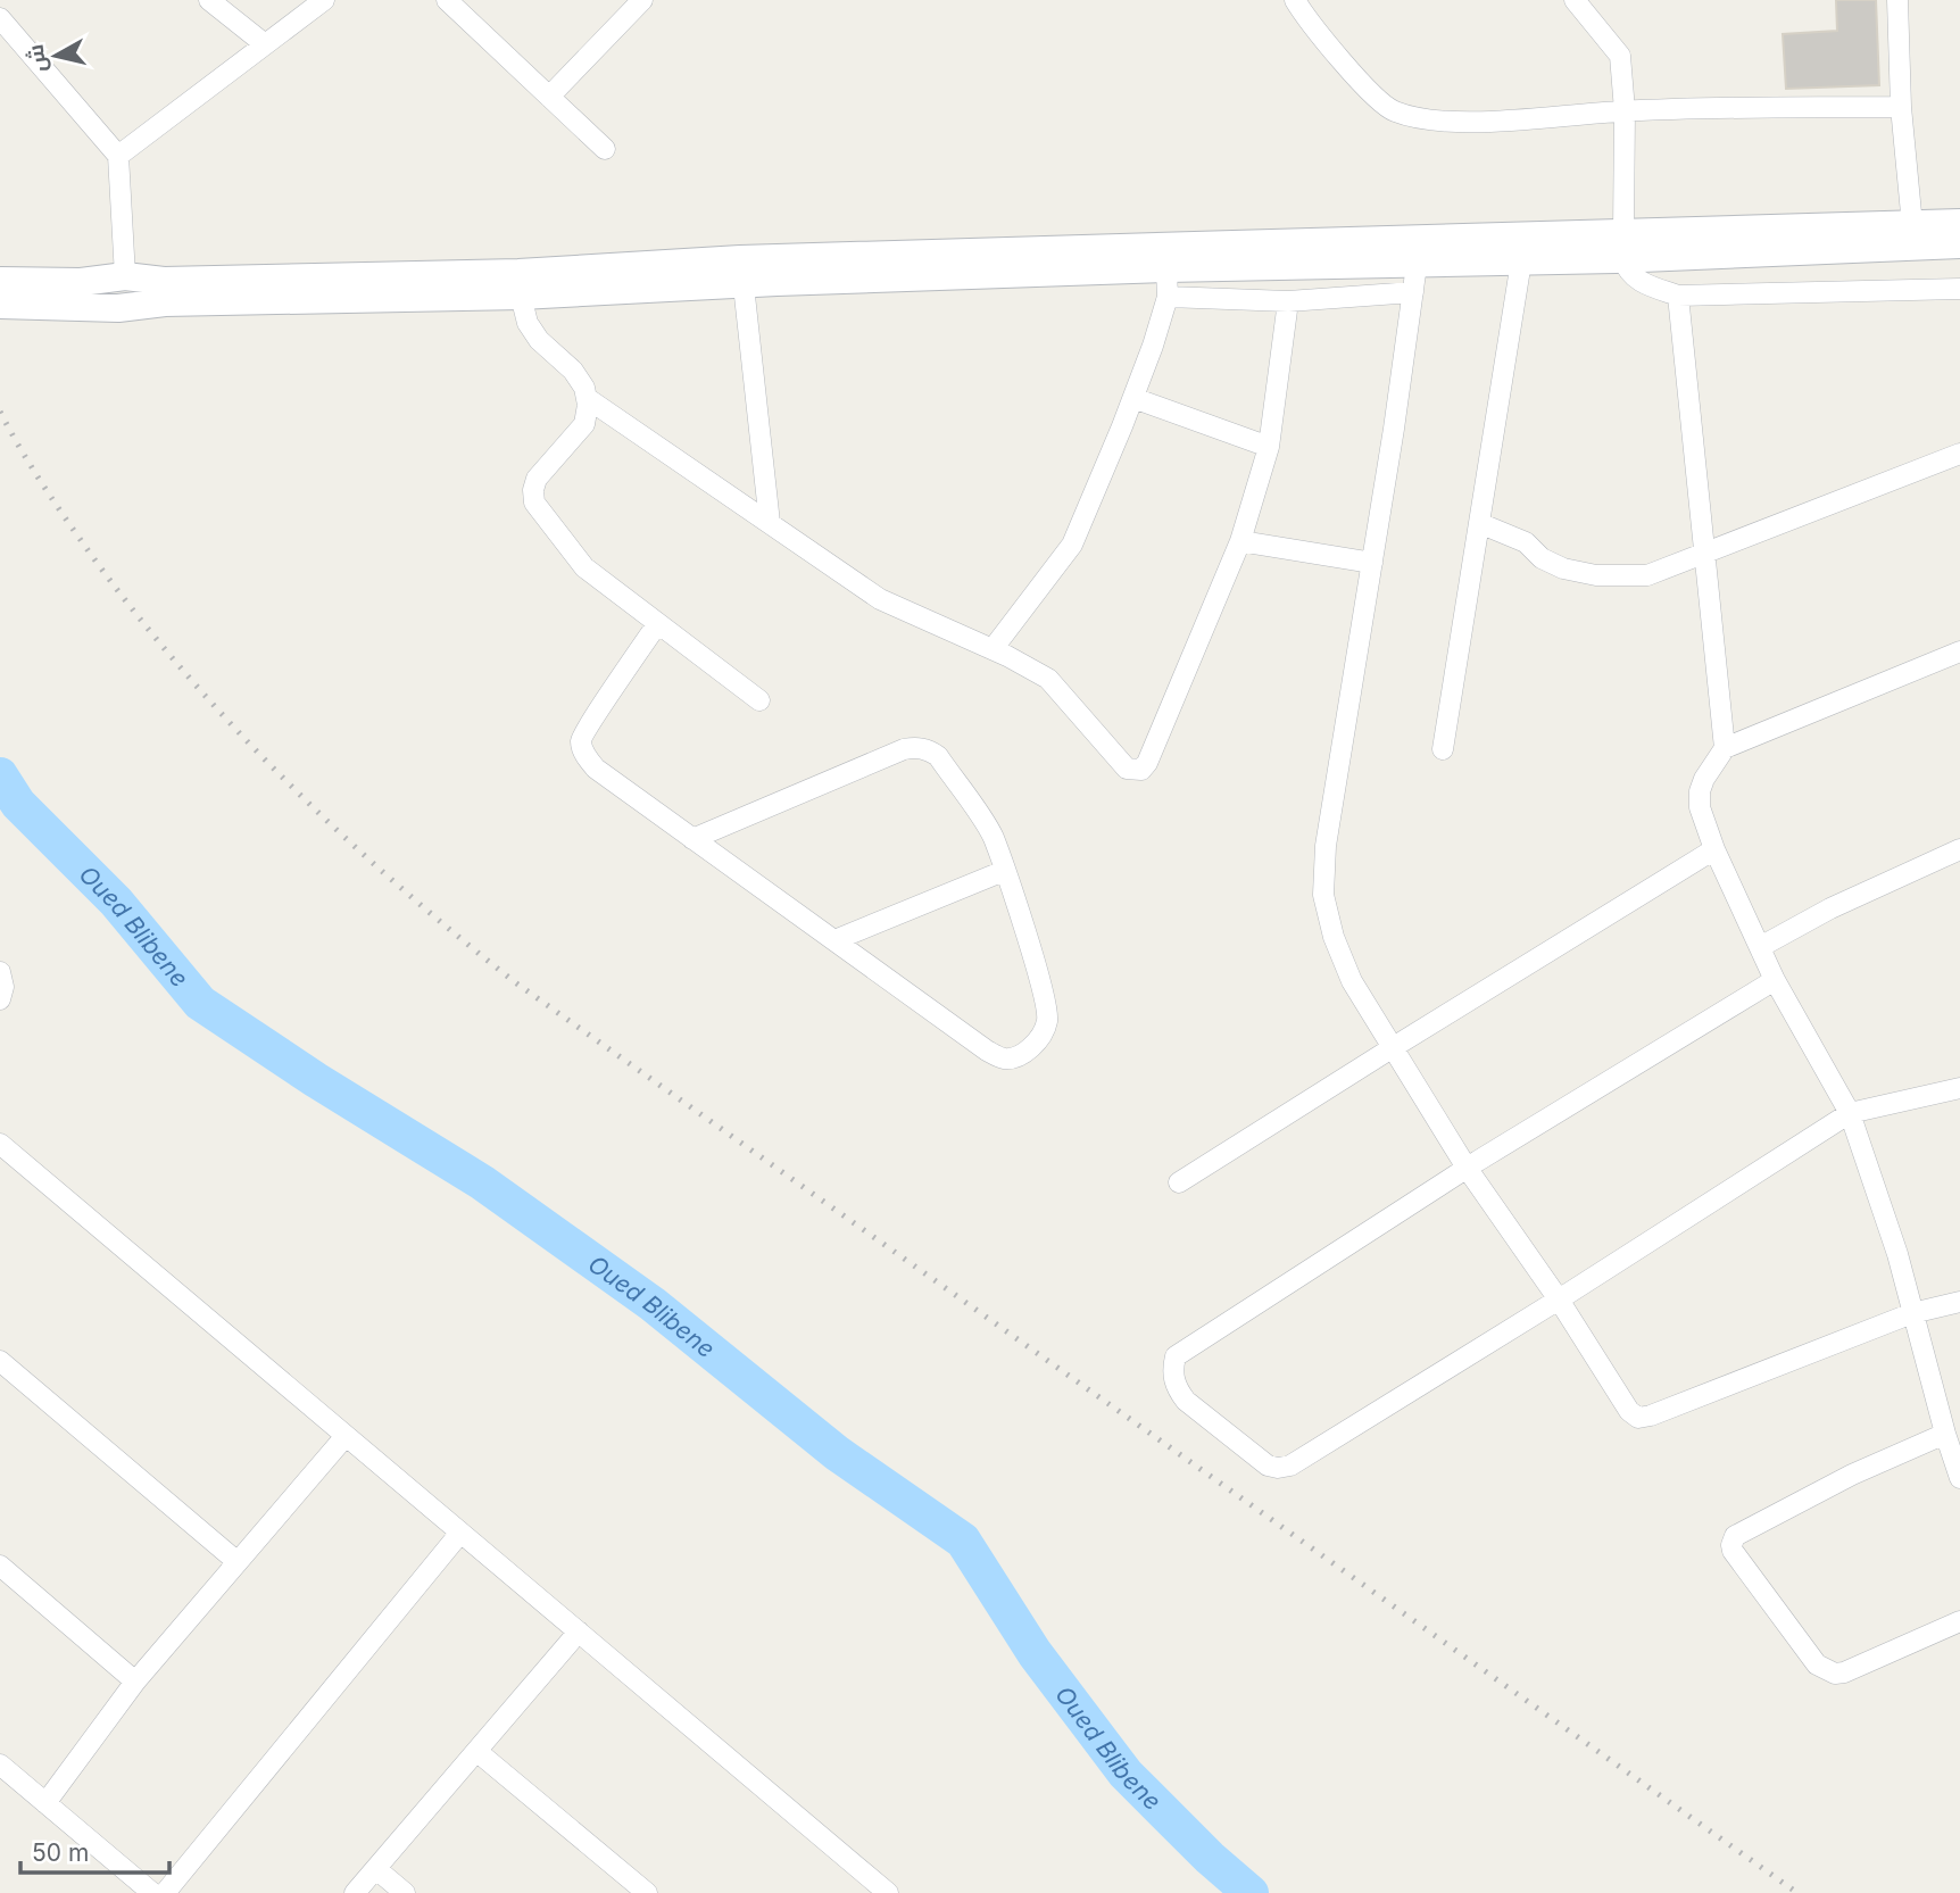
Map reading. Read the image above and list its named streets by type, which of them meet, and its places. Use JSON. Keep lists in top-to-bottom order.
{
  "water": ["Oued Blibene"],
  "scale_bar": "50 m",
  "north": "left"
}
